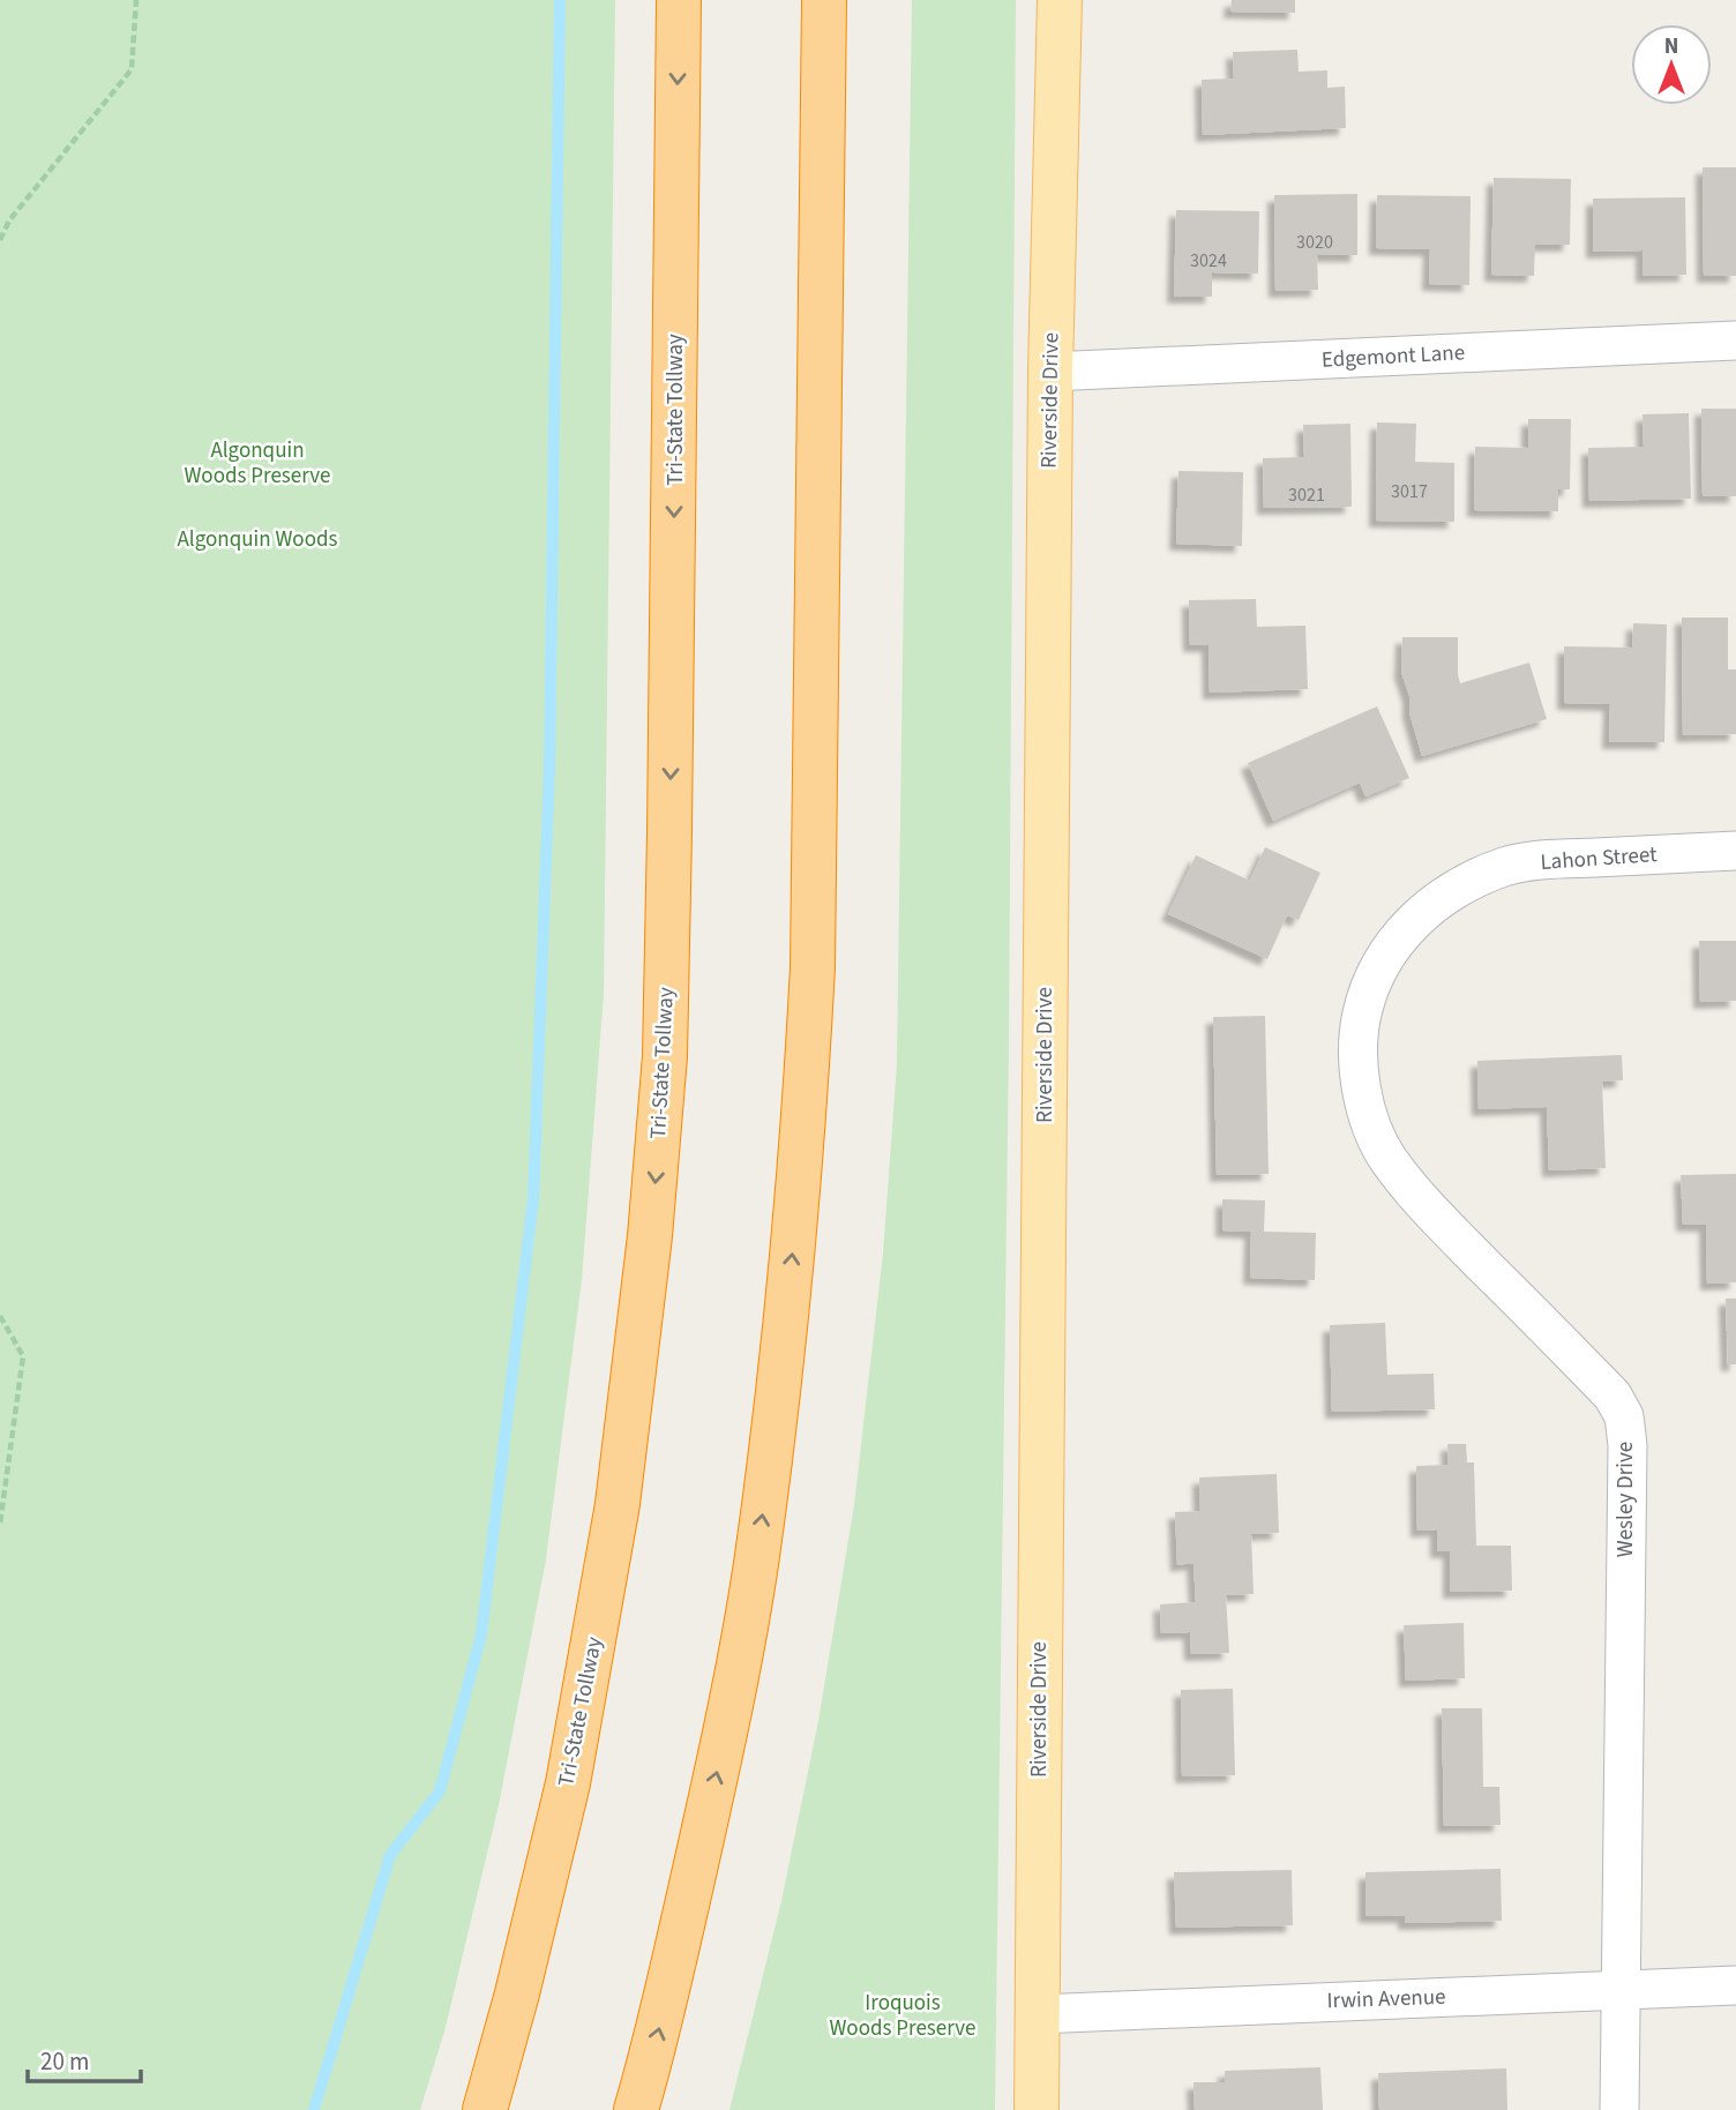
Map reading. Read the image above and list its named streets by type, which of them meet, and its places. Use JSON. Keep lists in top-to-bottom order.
{
  "streets": {
    "highway": ["Tri-State Tollway"],
    "main road": ["Riverside Drive"],
    "street": [
      "Edgemont Lane",
      "Lahon Street",
      "Wesley Drive",
      "Irwin Avenue"
    ]
  },
  "crossings": [
    ["Edgemont Lane", "Riverside Drive"],
    ["Riverside Drive", "Irwin Avenue"],
    ["Lahon Street", "Wesley Drive"],
    ["Wesley Drive", "Irwin Avenue"]
  ],
  "parks": ["Algonquin Woods Preserve", "Algonquin Woods", "Iroquois Woods Preserve"],
  "house_numbers": [
    "3020",
    "3024",
    "3017",
    "3021"
  ],
  "scale_bar": "20 m",
  "north": "top"
}
